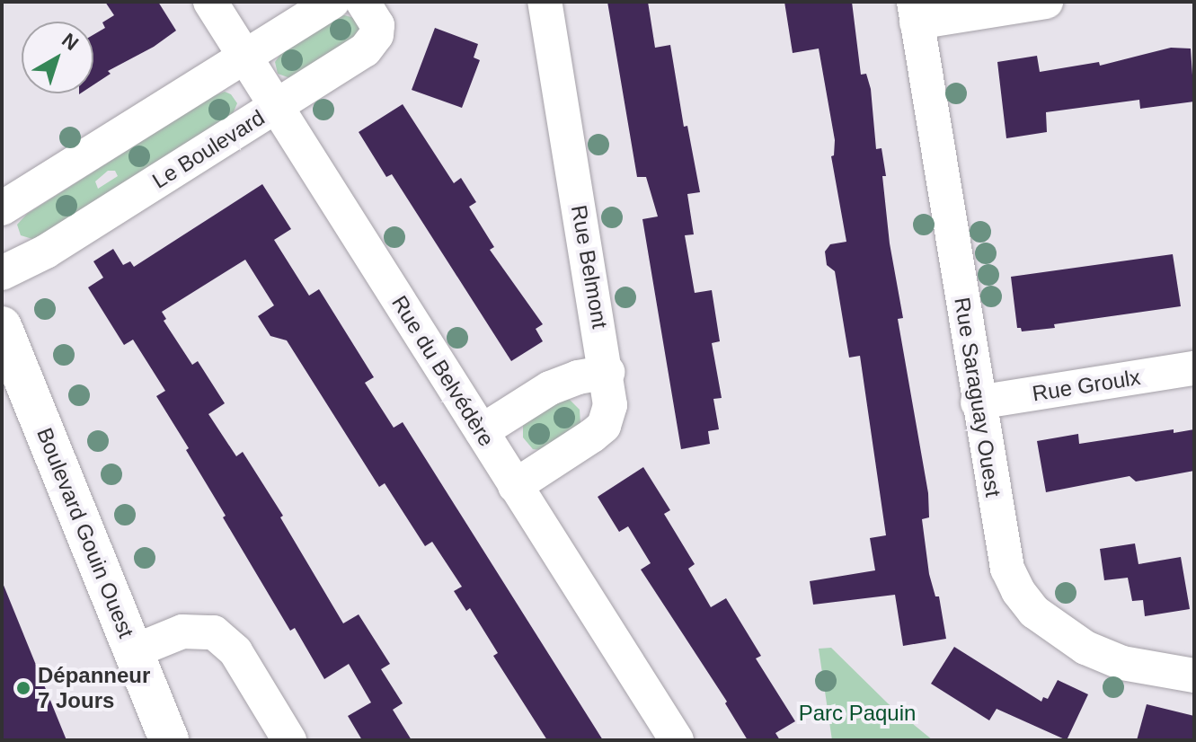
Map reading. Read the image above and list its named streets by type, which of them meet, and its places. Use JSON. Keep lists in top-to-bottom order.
{
  "streets": {
    "main road": ["Boulevard Gouin Ouest"],
    "street": [
      "Le Boulevard",
      "Rue Belmont",
      "Rue du Belvédère",
      "Rue Groulx",
      "Rue Saraguay Ouest"
    ]
  },
  "crossings": [
    ["Le Boulevard", "Rue du Belvédère"],
    ["Rue Belmont", "Rue du Belvédère"],
    ["Rue Groulx", "Rue Saraguay Ouest"]
  ],
  "parks": ["Parc Paquin"],
  "places": ["Dépanneur 7 Jours"],
  "north": "top right"
}
